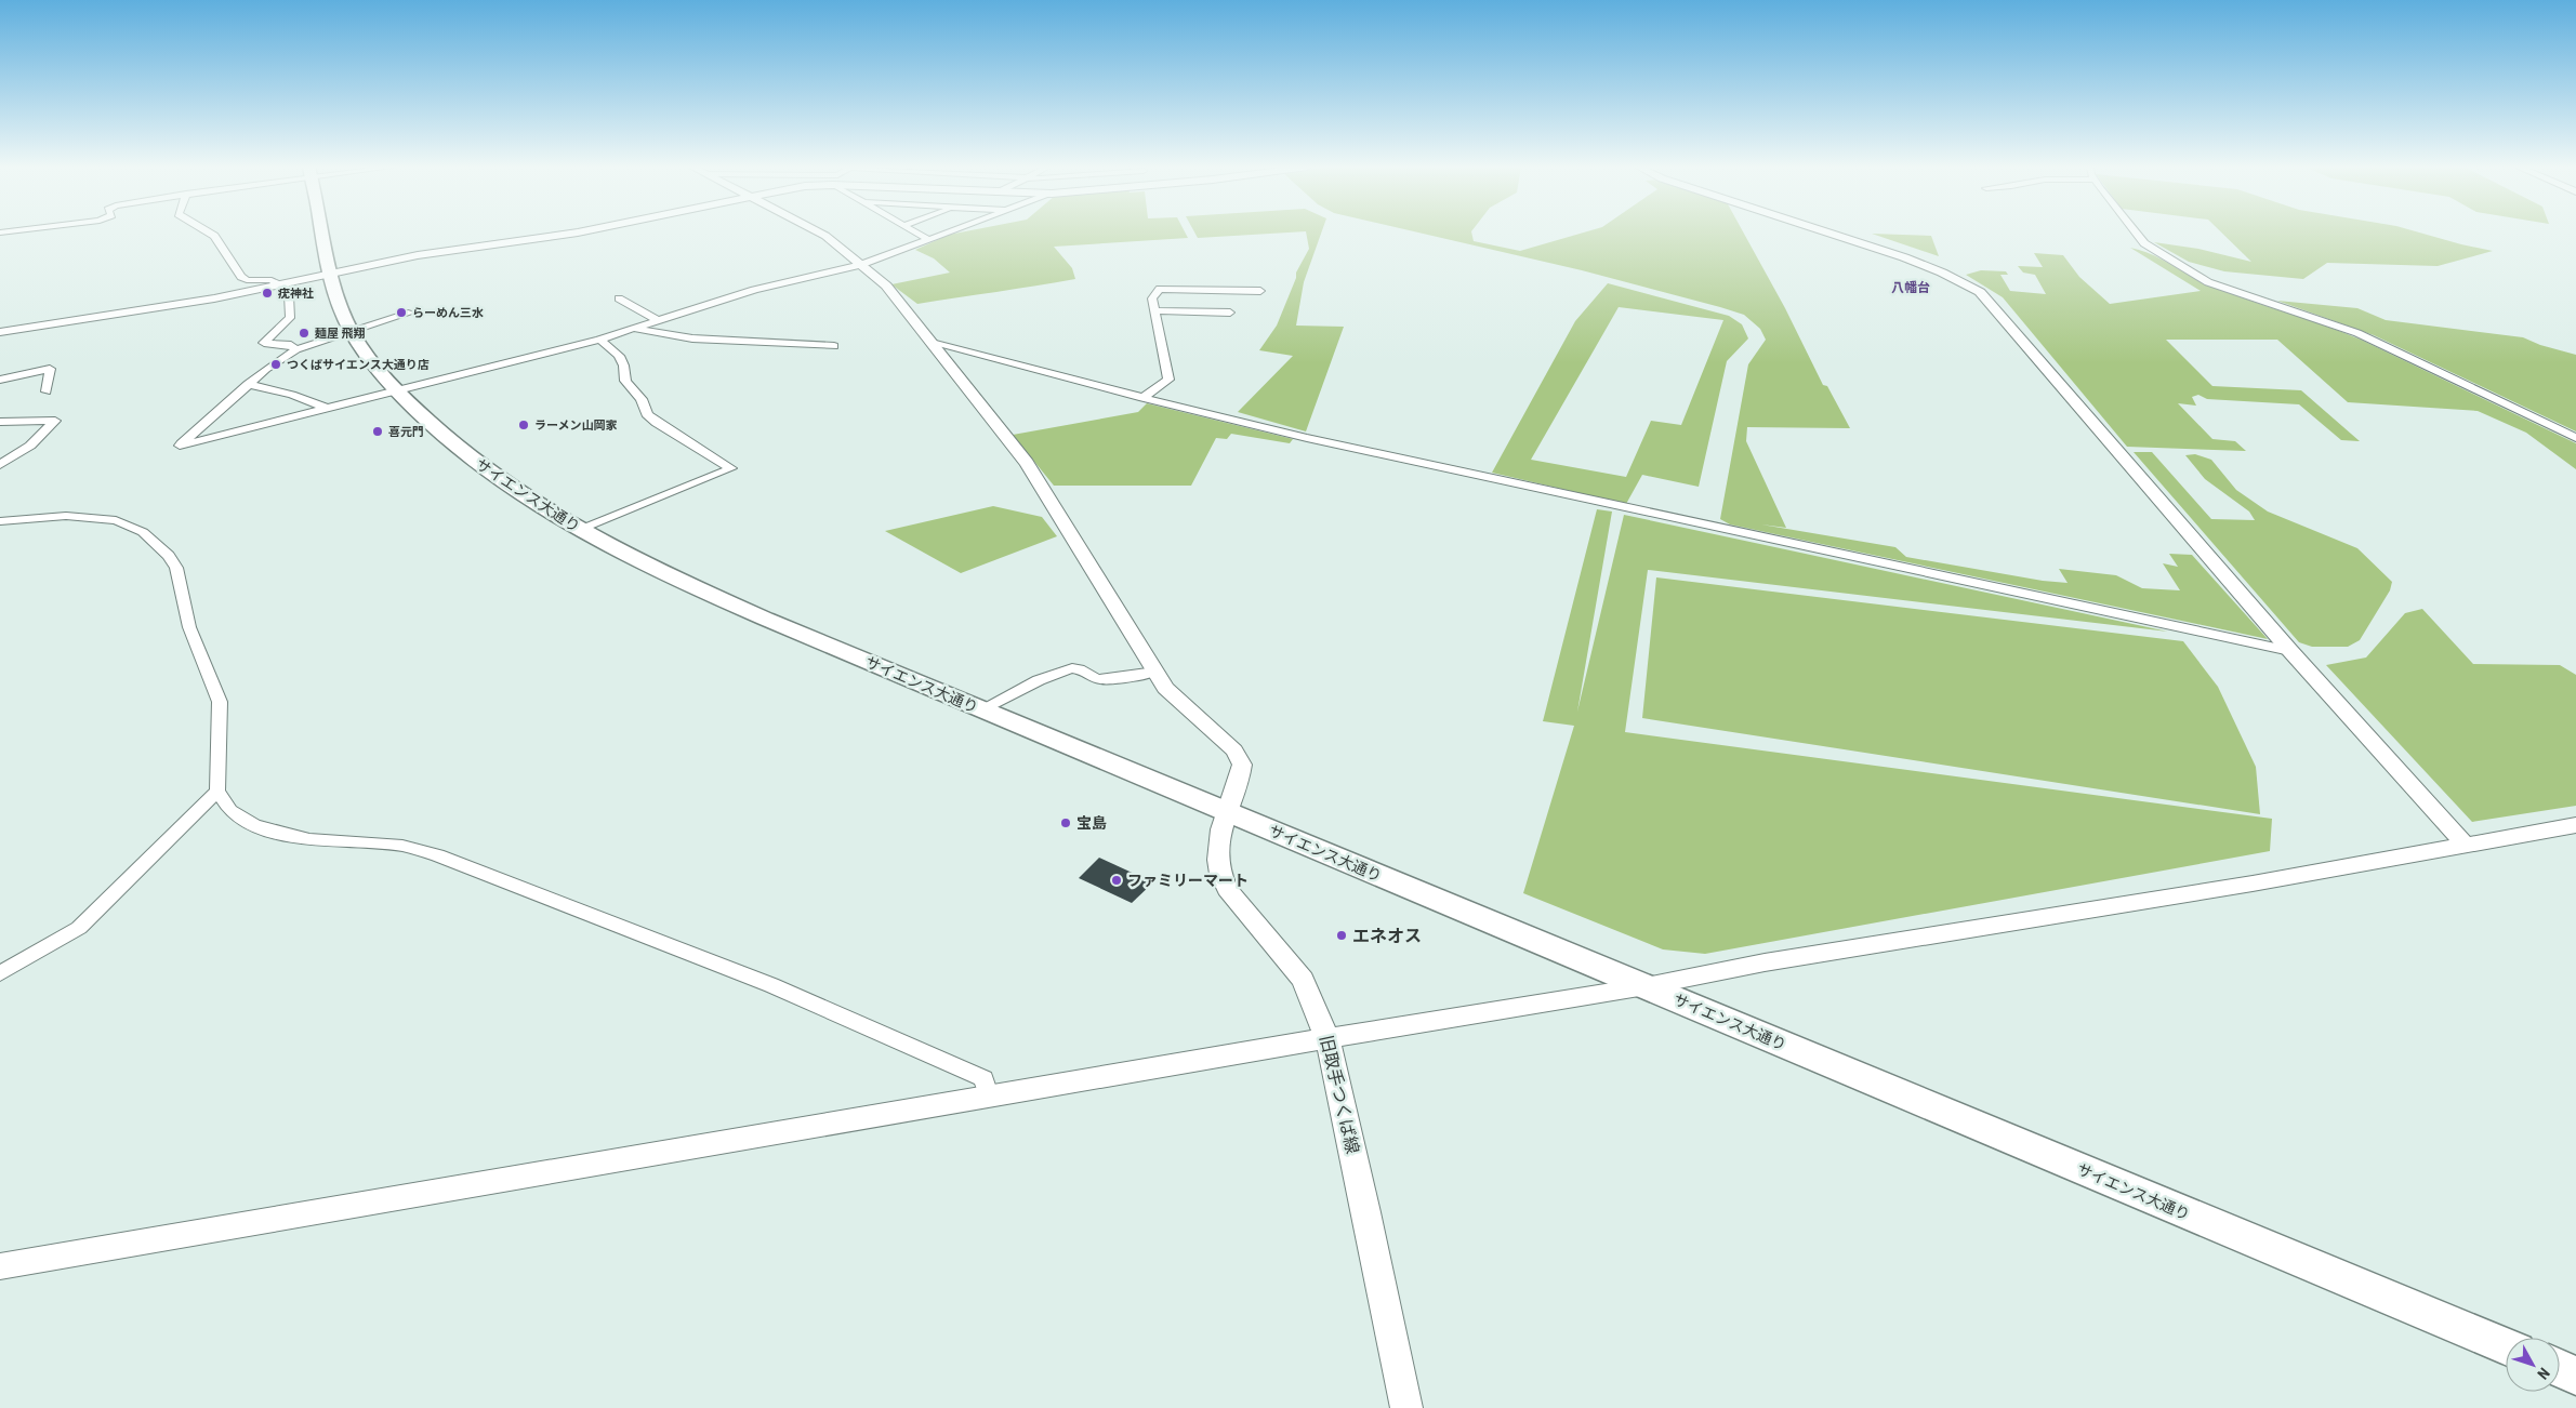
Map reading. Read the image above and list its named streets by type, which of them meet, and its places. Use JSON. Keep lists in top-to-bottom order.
{
  "streets": {
    "main road": ["サイエンス大通り"],
    "street": ["旧取手つくば線"]
  },
  "crossings": [
    ["サイエンス大通り", "旧取手つくば線"]
  ],
  "districts": ["八幡台"],
  "places": [
    "疣神社",
    "らーめん三水",
    "麺屋 飛翔",
    "つくばサイエンス大通り店",
    "ラーメン山岡家",
    "喜元門",
    "宝島",
    "ファミリーマート",
    "エネオス"
  ],
  "north": "bottom right"
}
